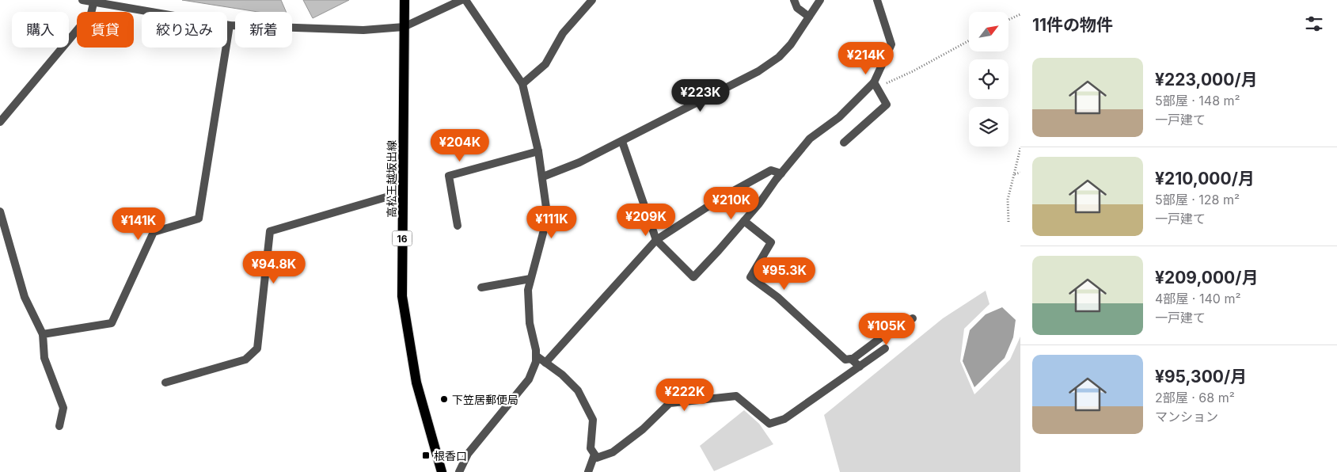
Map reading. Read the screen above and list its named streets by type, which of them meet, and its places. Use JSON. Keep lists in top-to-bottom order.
{
  "streets": {
    "main road": ["高松王越坂出線", "16"]
  },
  "places": {
    "other": ["下笠居郵便局"],
    "transit": ["根香口"]
  },
  "north": "top right",
  "page": {
    "heading": "11件の物件",
    "chip": [
      "購入",
      "賃貸",
      "絞り込み",
      "新着"
    ],
    "price": [
      "¥214K",
      "¥223K",
      "¥204K",
      "¥210K",
      "¥209K",
      "¥111K",
      "¥141K",
      "¥94.8K",
      "¥95.3K",
      "¥105K",
      "¥222K"
    ],
    "list": [
      {
        "name": "¥223,000/月",
        "note": "5部屋 · 148 m² · 一戸建て"
      },
      {
        "name": "¥210,000/月",
        "note": "5部屋 · 128 m² · 一戸建て"
      },
      {
        "name": "¥209,000/月",
        "note": "4部屋 · 140 m² · 一戸建て"
      },
      {
        "name": "¥95,300/月",
        "note": "2部屋 · 68 m² · マンション"
      }
    ]
  }
}
